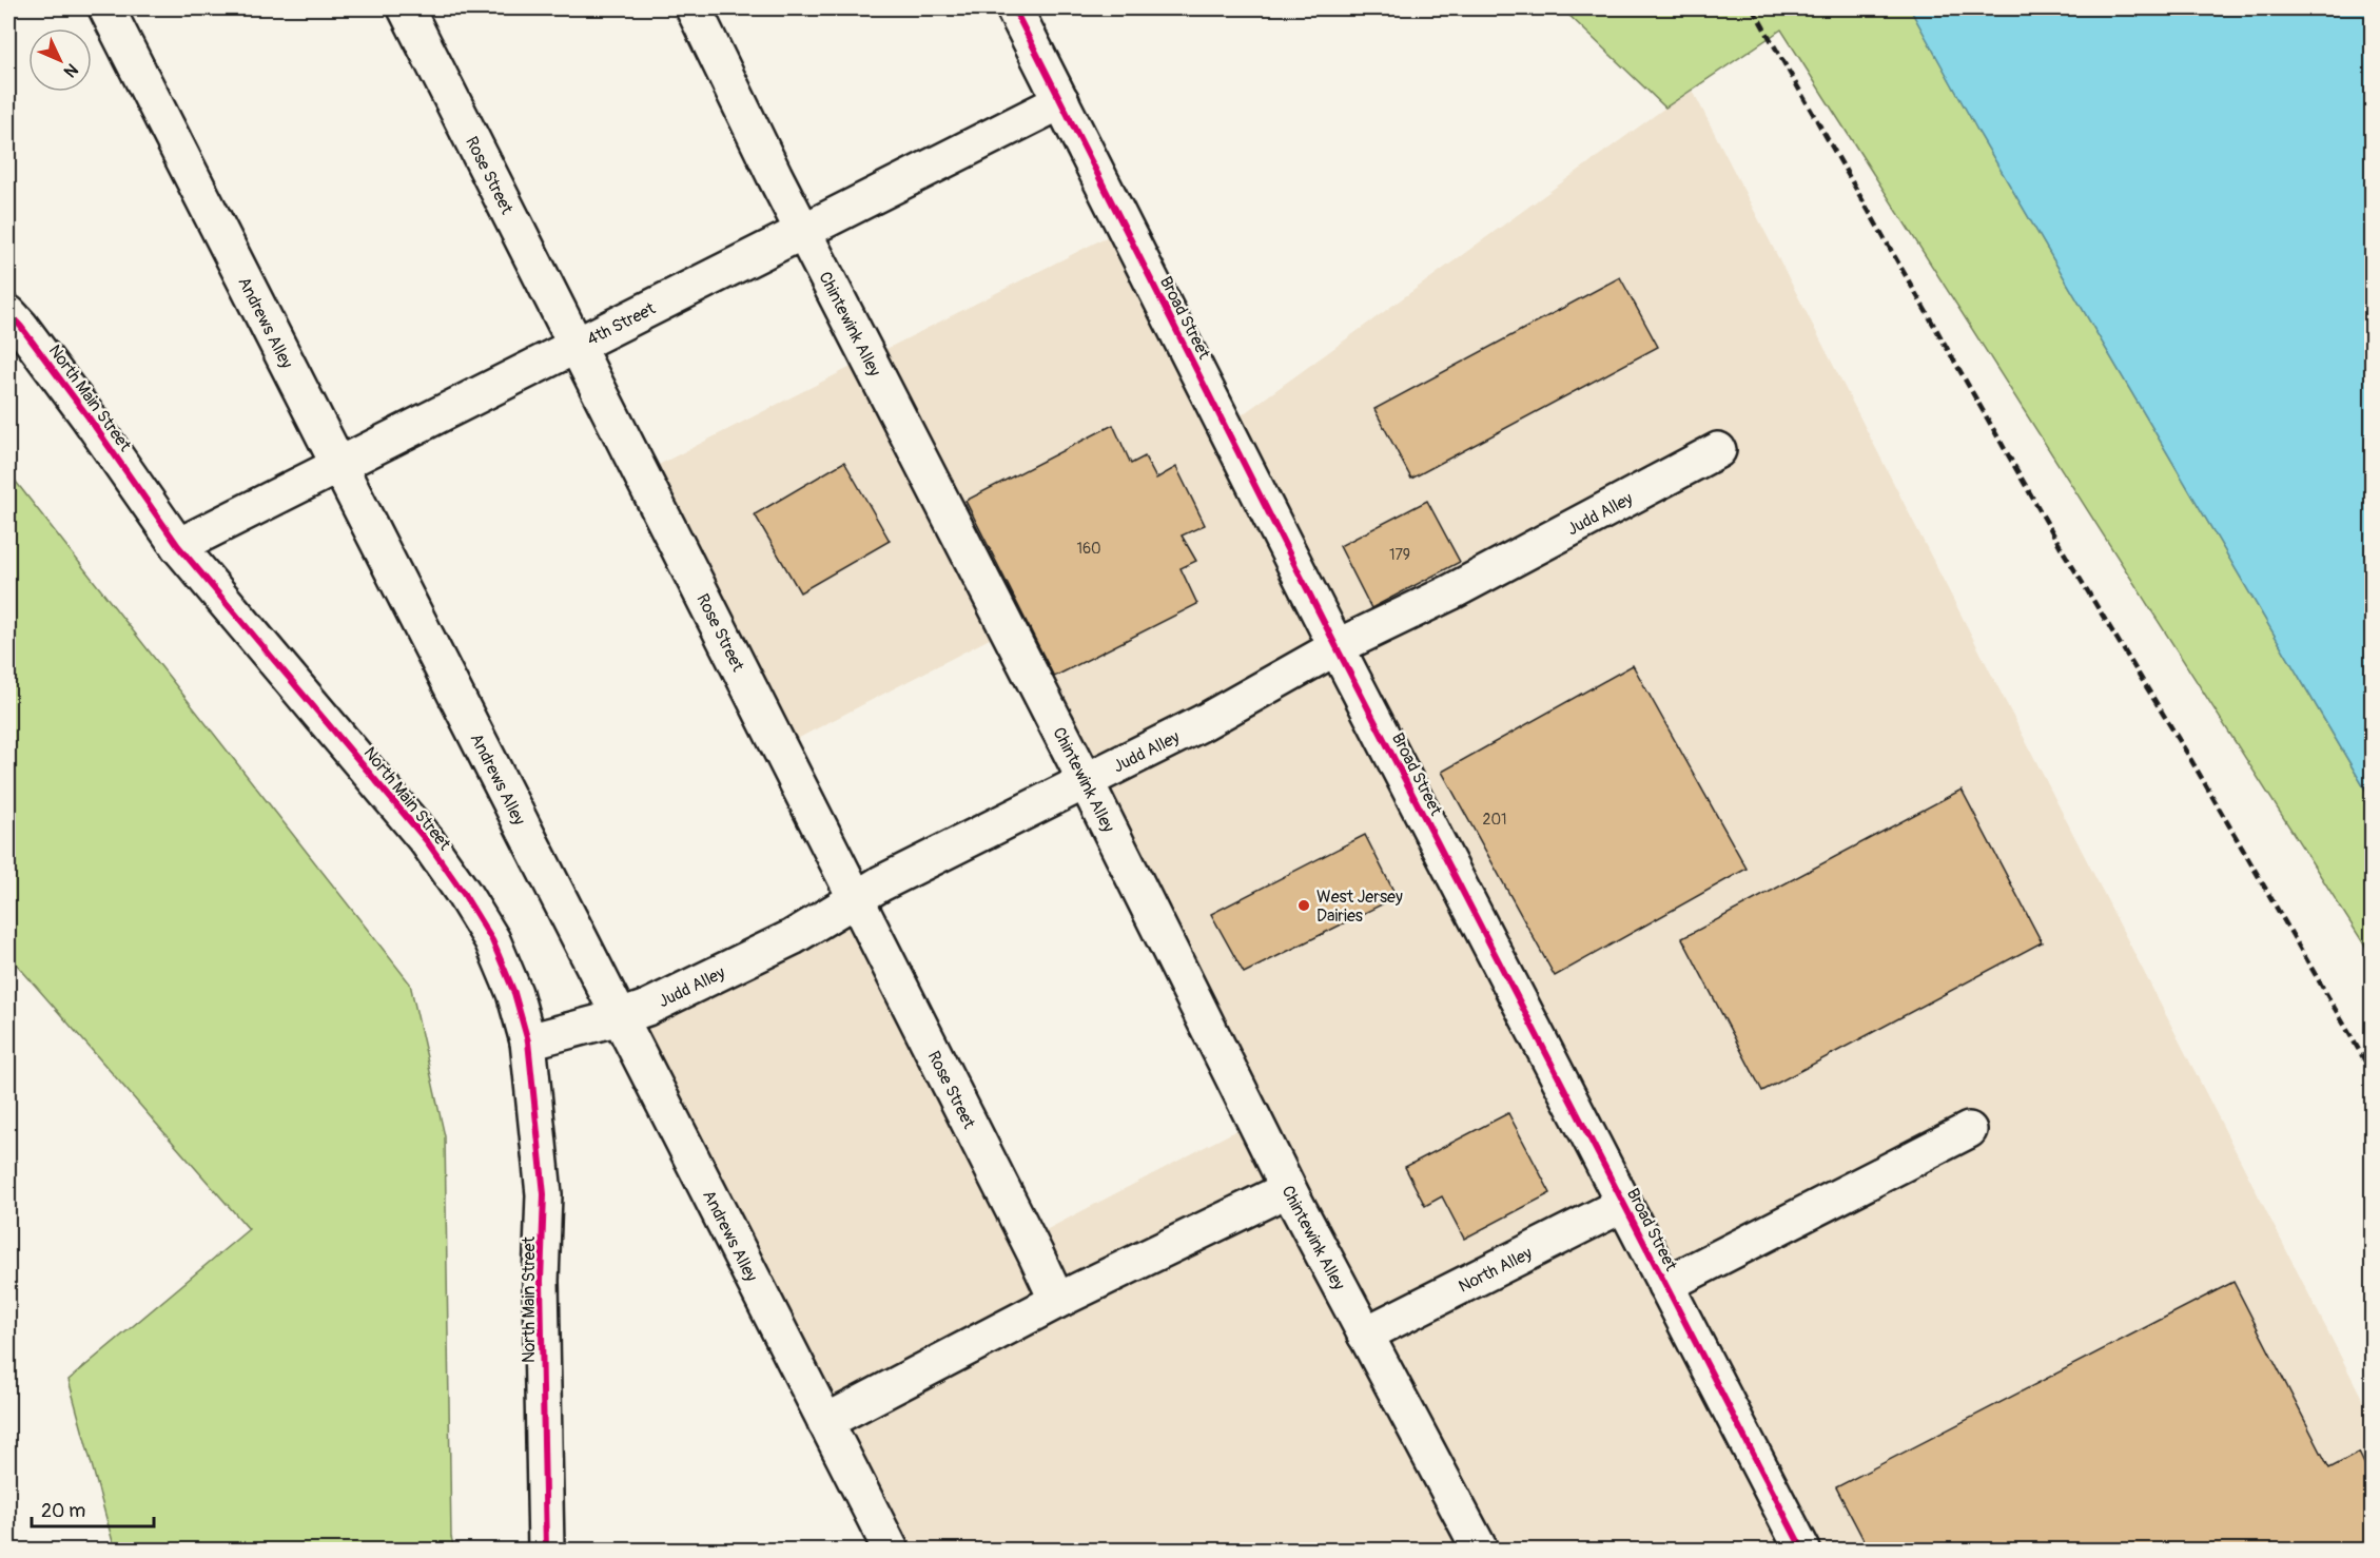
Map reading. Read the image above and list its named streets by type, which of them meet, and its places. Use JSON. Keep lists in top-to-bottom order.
{
  "streets": {
    "street": [
      "Rose Street",
      "Broad Street",
      "Andrews Alley",
      "4th Street",
      "Chintewink Alley",
      "North Main Street",
      "Judd Alley",
      "North Alley"
    ]
  },
  "crossings": [
    ["Rose Street", "4th Street"],
    ["Rose Street", "Judd Alley"],
    ["Broad Street", "4th Street"],
    ["Broad Street", "Judd Alley"],
    ["Broad Street", "North Alley"],
    ["Andrews Alley", "4th Street"],
    ["Andrews Alley", "Judd Alley"],
    ["4th Street", "Chintewink Alley"],
    ["4th Street", "North Main Street"],
    ["Chintewink Alley", "Judd Alley"],
    ["Chintewink Alley", "North Alley"],
    ["North Main Street", "Judd Alley"]
  ],
  "places": ["West Jersey Dairies"],
  "house_numbers": ["160", "179", "201"],
  "scale_bar": "20 m",
  "north": "bottom right"
}
